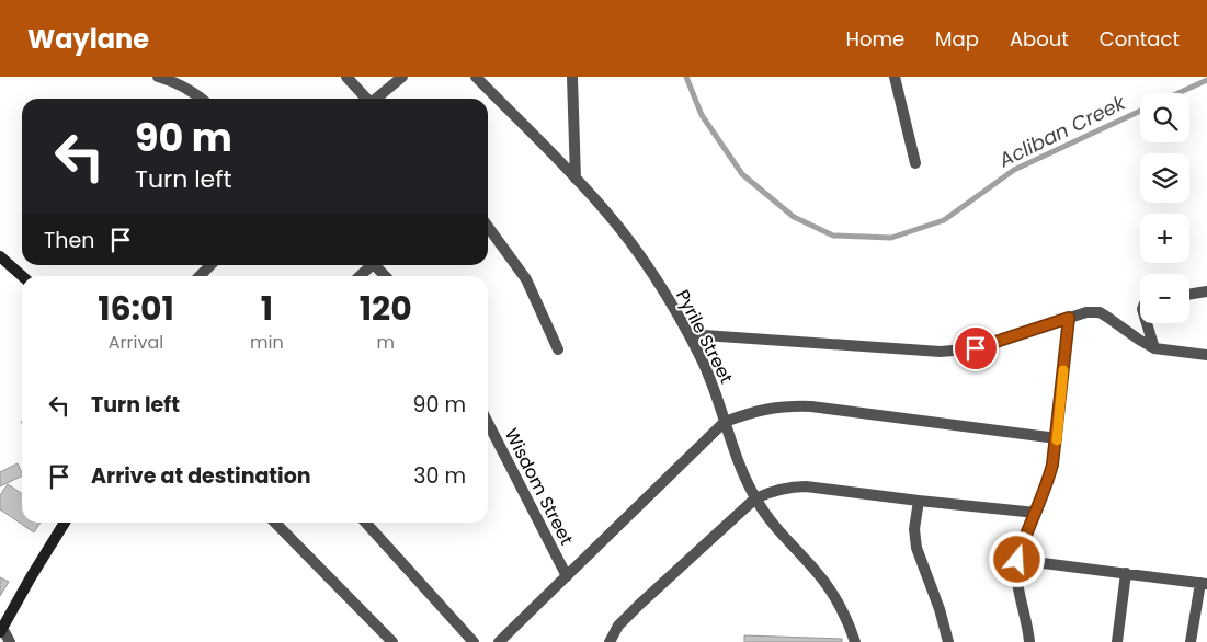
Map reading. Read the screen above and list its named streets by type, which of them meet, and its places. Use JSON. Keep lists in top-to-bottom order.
{
  "streets": {
    "street": ["Pyrile Street", "Wisdom Street"]
  },
  "water": ["Acliban Creek"],
  "page": {
    "header": "Waylane",
    "nav": [
      "Home",
      "Map",
      "About",
      "Contact"
    ],
    "map_buttons": ["+", "−"],
    "turn": ["90 m", "Turn left"],
    "then": "Then",
    "eta": [
      "16:01",
      "Arrival",
      "1",
      "min",
      "120",
      "m"
    ],
    "list": [
      {
        "name": "Turn left",
        "value": "90 m"
      },
      {
        "name": "Arrive at destination",
        "value": "30 m"
      }
    ]
  }
}
